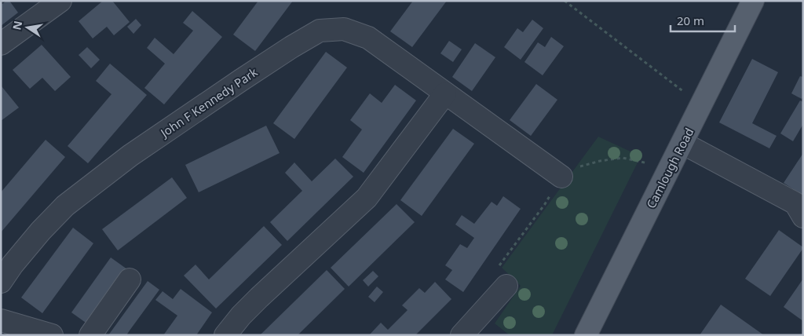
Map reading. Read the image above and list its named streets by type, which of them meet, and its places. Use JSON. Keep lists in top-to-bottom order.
{
  "streets": {
    "main road": ["Camlough Road"],
    "street": ["John F Kennedy Park"]
  },
  "scale_bar": "20 m",
  "north": "left"
}
